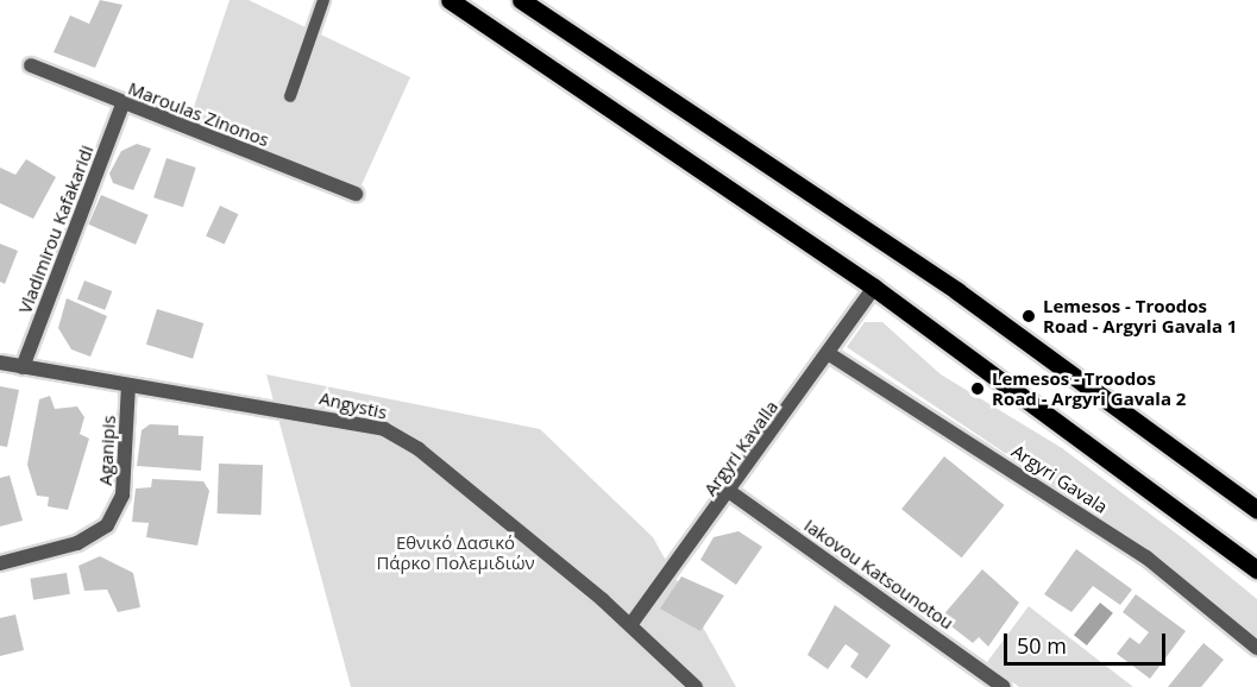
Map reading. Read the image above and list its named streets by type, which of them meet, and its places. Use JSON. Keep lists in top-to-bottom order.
{
  "streets": {
    "street": [
      "Maroulas Zinonos",
      "Vladimirou Kafakaridi",
      "Angystis",
      "Argyri Kavalla",
      "Aganipis",
      "Argyri Gavala",
      "Iakovou Katsounotou"
    ]
  },
  "crossings": [
    ["Maroulas Zinonos", "Vladimirou Kafakaridi"],
    ["Vladimirou Kafakaridi", "Angystis"],
    ["Angystis", "Argyri Kavalla"],
    ["Angystis", "Aganipis"],
    ["Argyri Kavalla", "Argyri Gavala"],
    ["Argyri Kavalla", "Iakovou Katsounotou"]
  ],
  "parks": ["Εθνικό Δασικό Πάρκο Πολεμιδιών"],
  "places": ["Lemesos - Troodos Road - Argyri Gavala 1", "Lemesos - Troodos Road - Argyri Gavala 2"],
  "scale_bar": "50 m"
}
